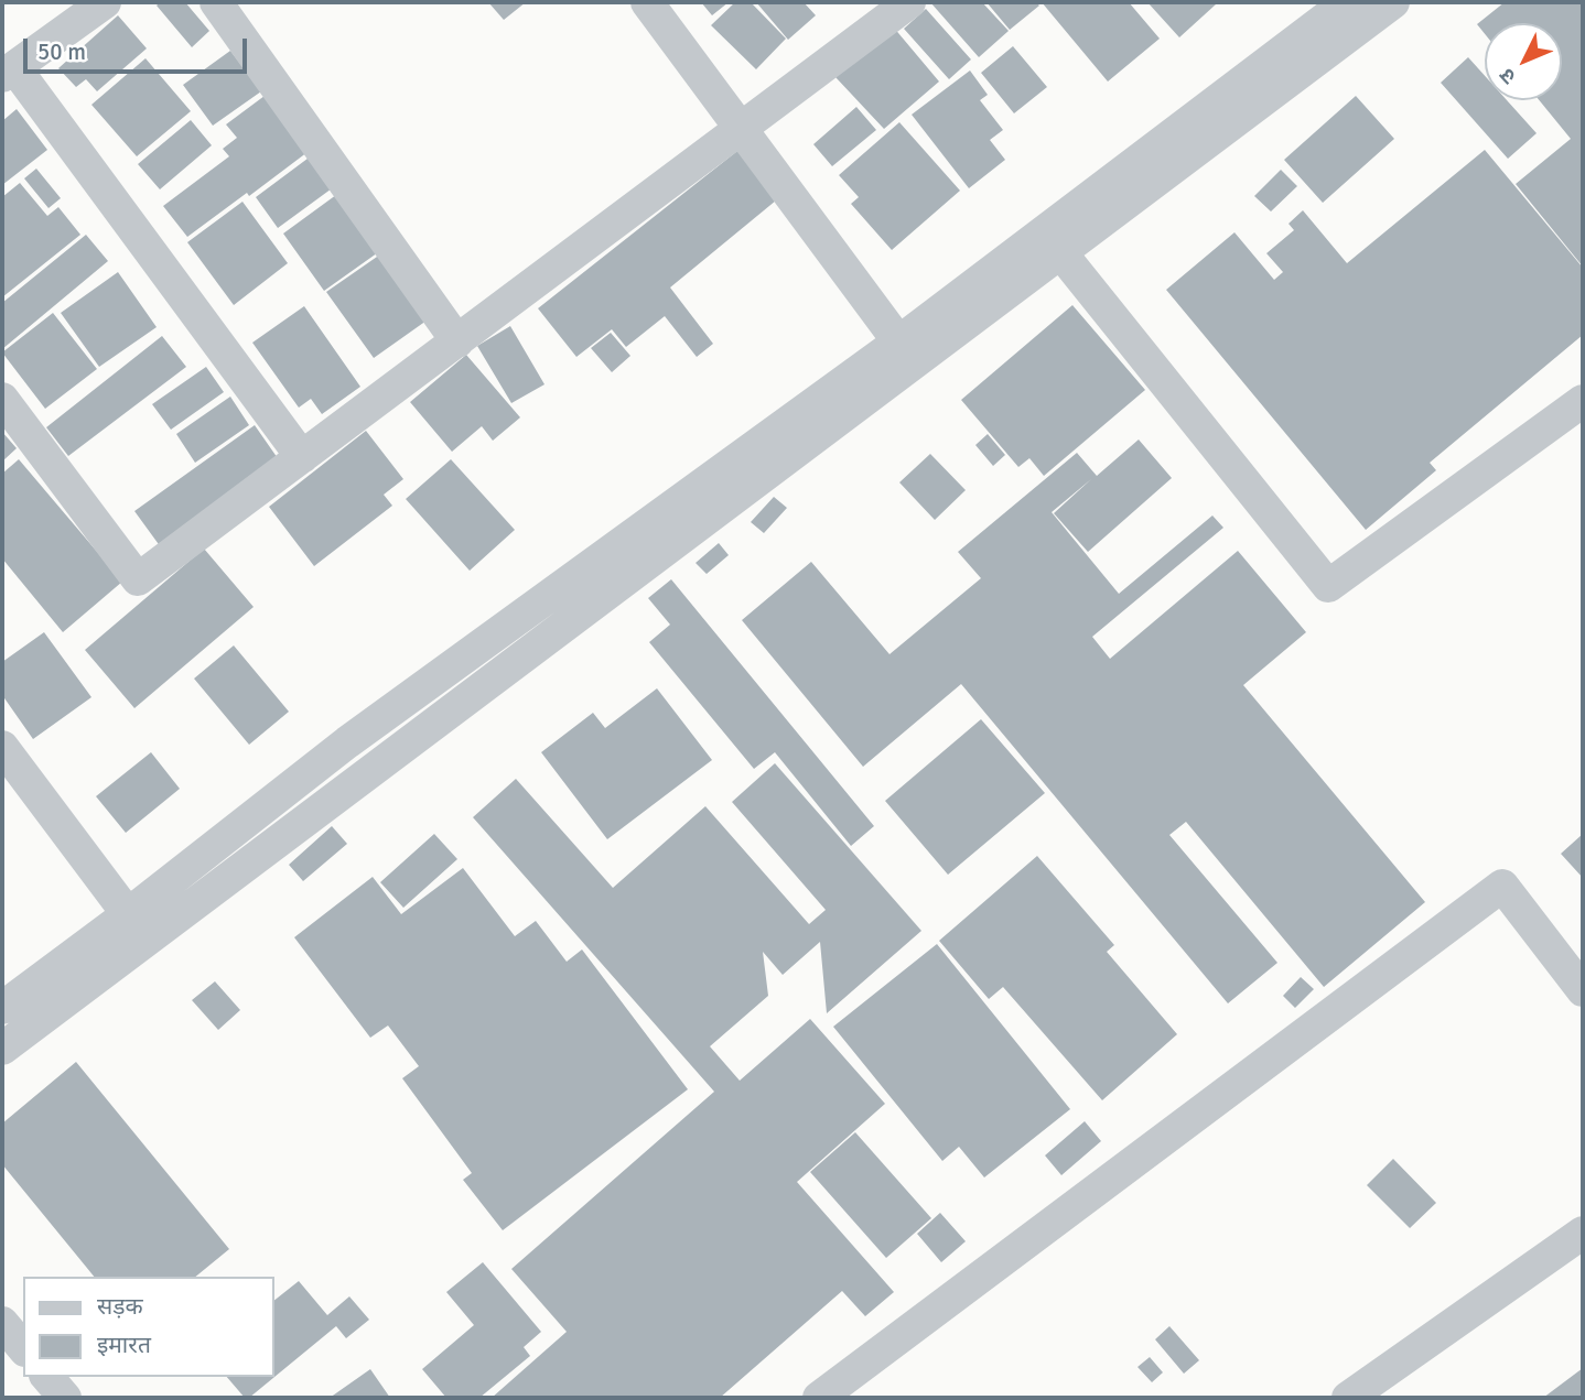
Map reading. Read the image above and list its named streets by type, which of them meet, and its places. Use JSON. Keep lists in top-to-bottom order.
{
  "legend": ["सड़क", "इमारत"],
  "scale_bar": "50 m",
  "north": "bottom left"
}
